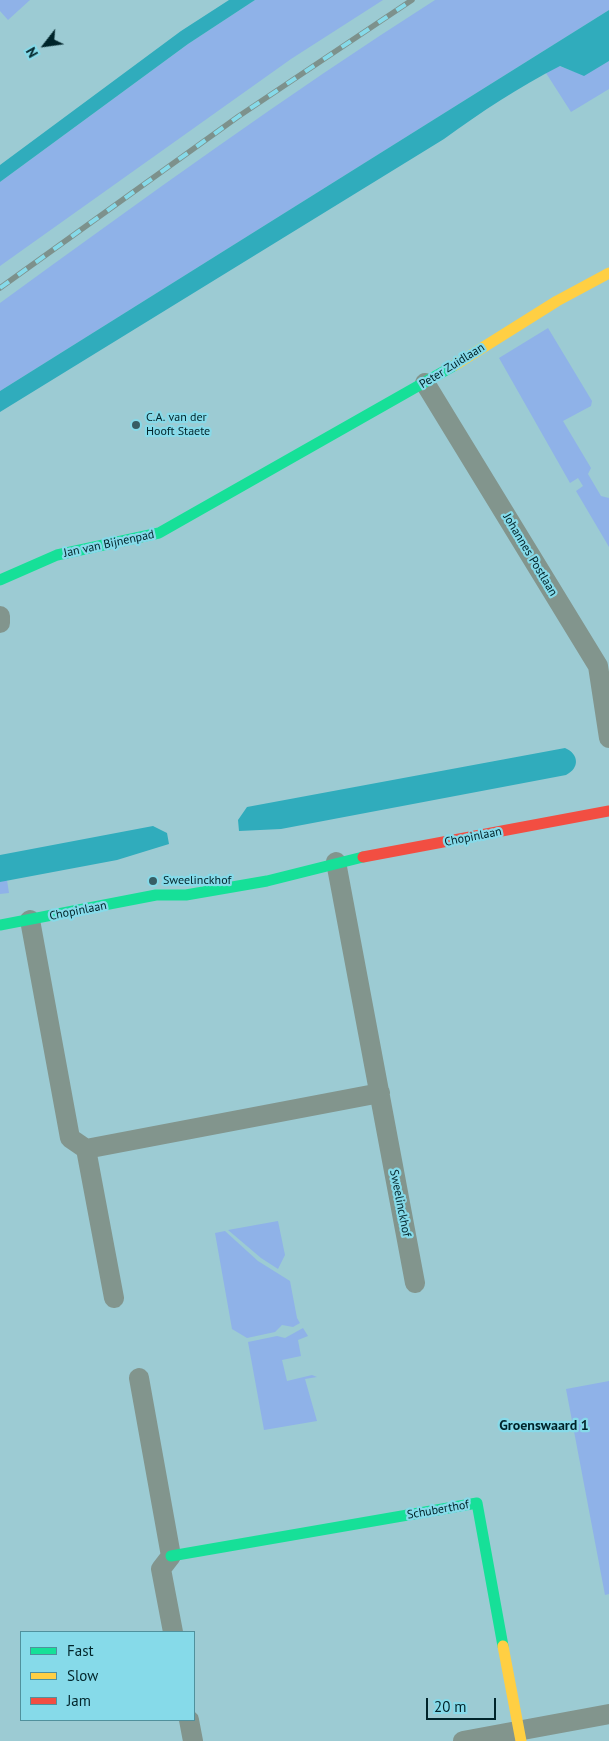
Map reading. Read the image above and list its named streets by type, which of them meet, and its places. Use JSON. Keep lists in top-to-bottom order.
{
  "streets": {
    "street": [
      "Peter Zuidlaan",
      "Jan van Bijnenpad",
      "Johannes Postlaan",
      "Chopinlaan",
      "Sweelinckhof",
      "Schuberthof"
    ]
  },
  "crossings": [
    ["Peter Zuidlaan", "Jan van Bijnenpad"],
    ["Peter Zuidlaan", "Johannes Postlaan"],
    ["Chopinlaan", "Sweelinckhof"]
  ],
  "districts": ["Groenswaard 1"],
  "places": ["C.A. van der Hooft Staete", "Sweelinckhof"],
  "legend": ["Fast", "Slow", "Jam"],
  "scale_bar": "20 m",
  "north": "bottom left"
}
